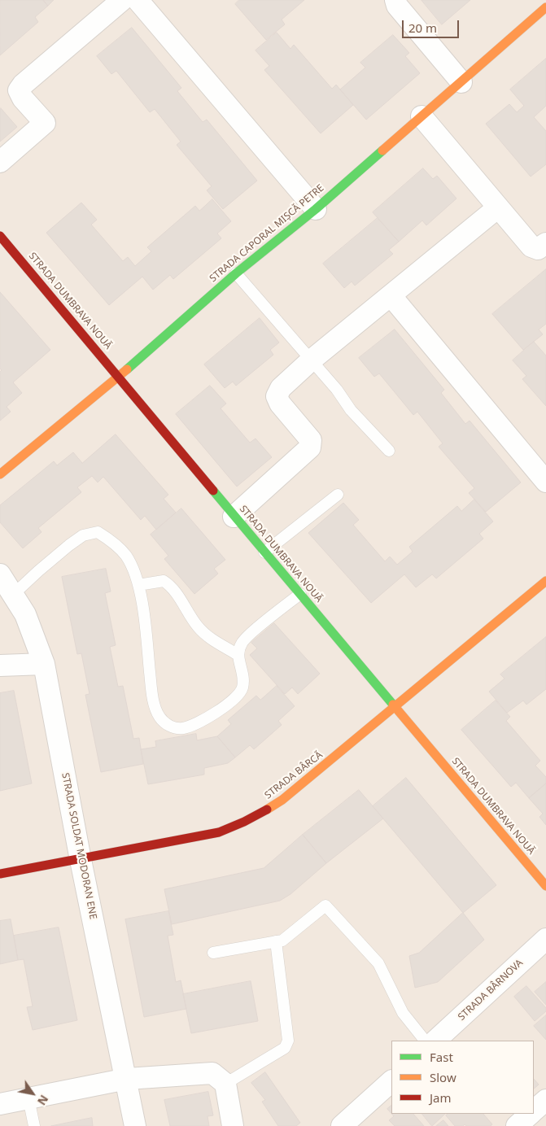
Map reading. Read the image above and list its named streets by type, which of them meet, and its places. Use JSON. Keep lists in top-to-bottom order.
{
  "streets": {
    "street": [
      "STRADA CAPORAL MIȘCĂ PETRE",
      "STRADA DUMBRAVA NOUĂ",
      "STRADA BÂRCĂ",
      "STRADA SOLDAT MODORAN ENE",
      "STRADA BÂRNOVA"
    ]
  },
  "crossings": [
    ["STRADA CAPORAL MIȘCĂ PETRE", "STRADA DUMBRAVA NOUĂ"],
    ["STRADA DUMBRAVA NOUĂ", "STRADA BÂRCĂ"],
    ["STRADA BÂRCĂ", "STRADA SOLDAT MODORAN ENE"]
  ],
  "legend": ["Fast", "Slow", "Jam"],
  "scale_bar": "20 m",
  "north": "bottom right"
}
